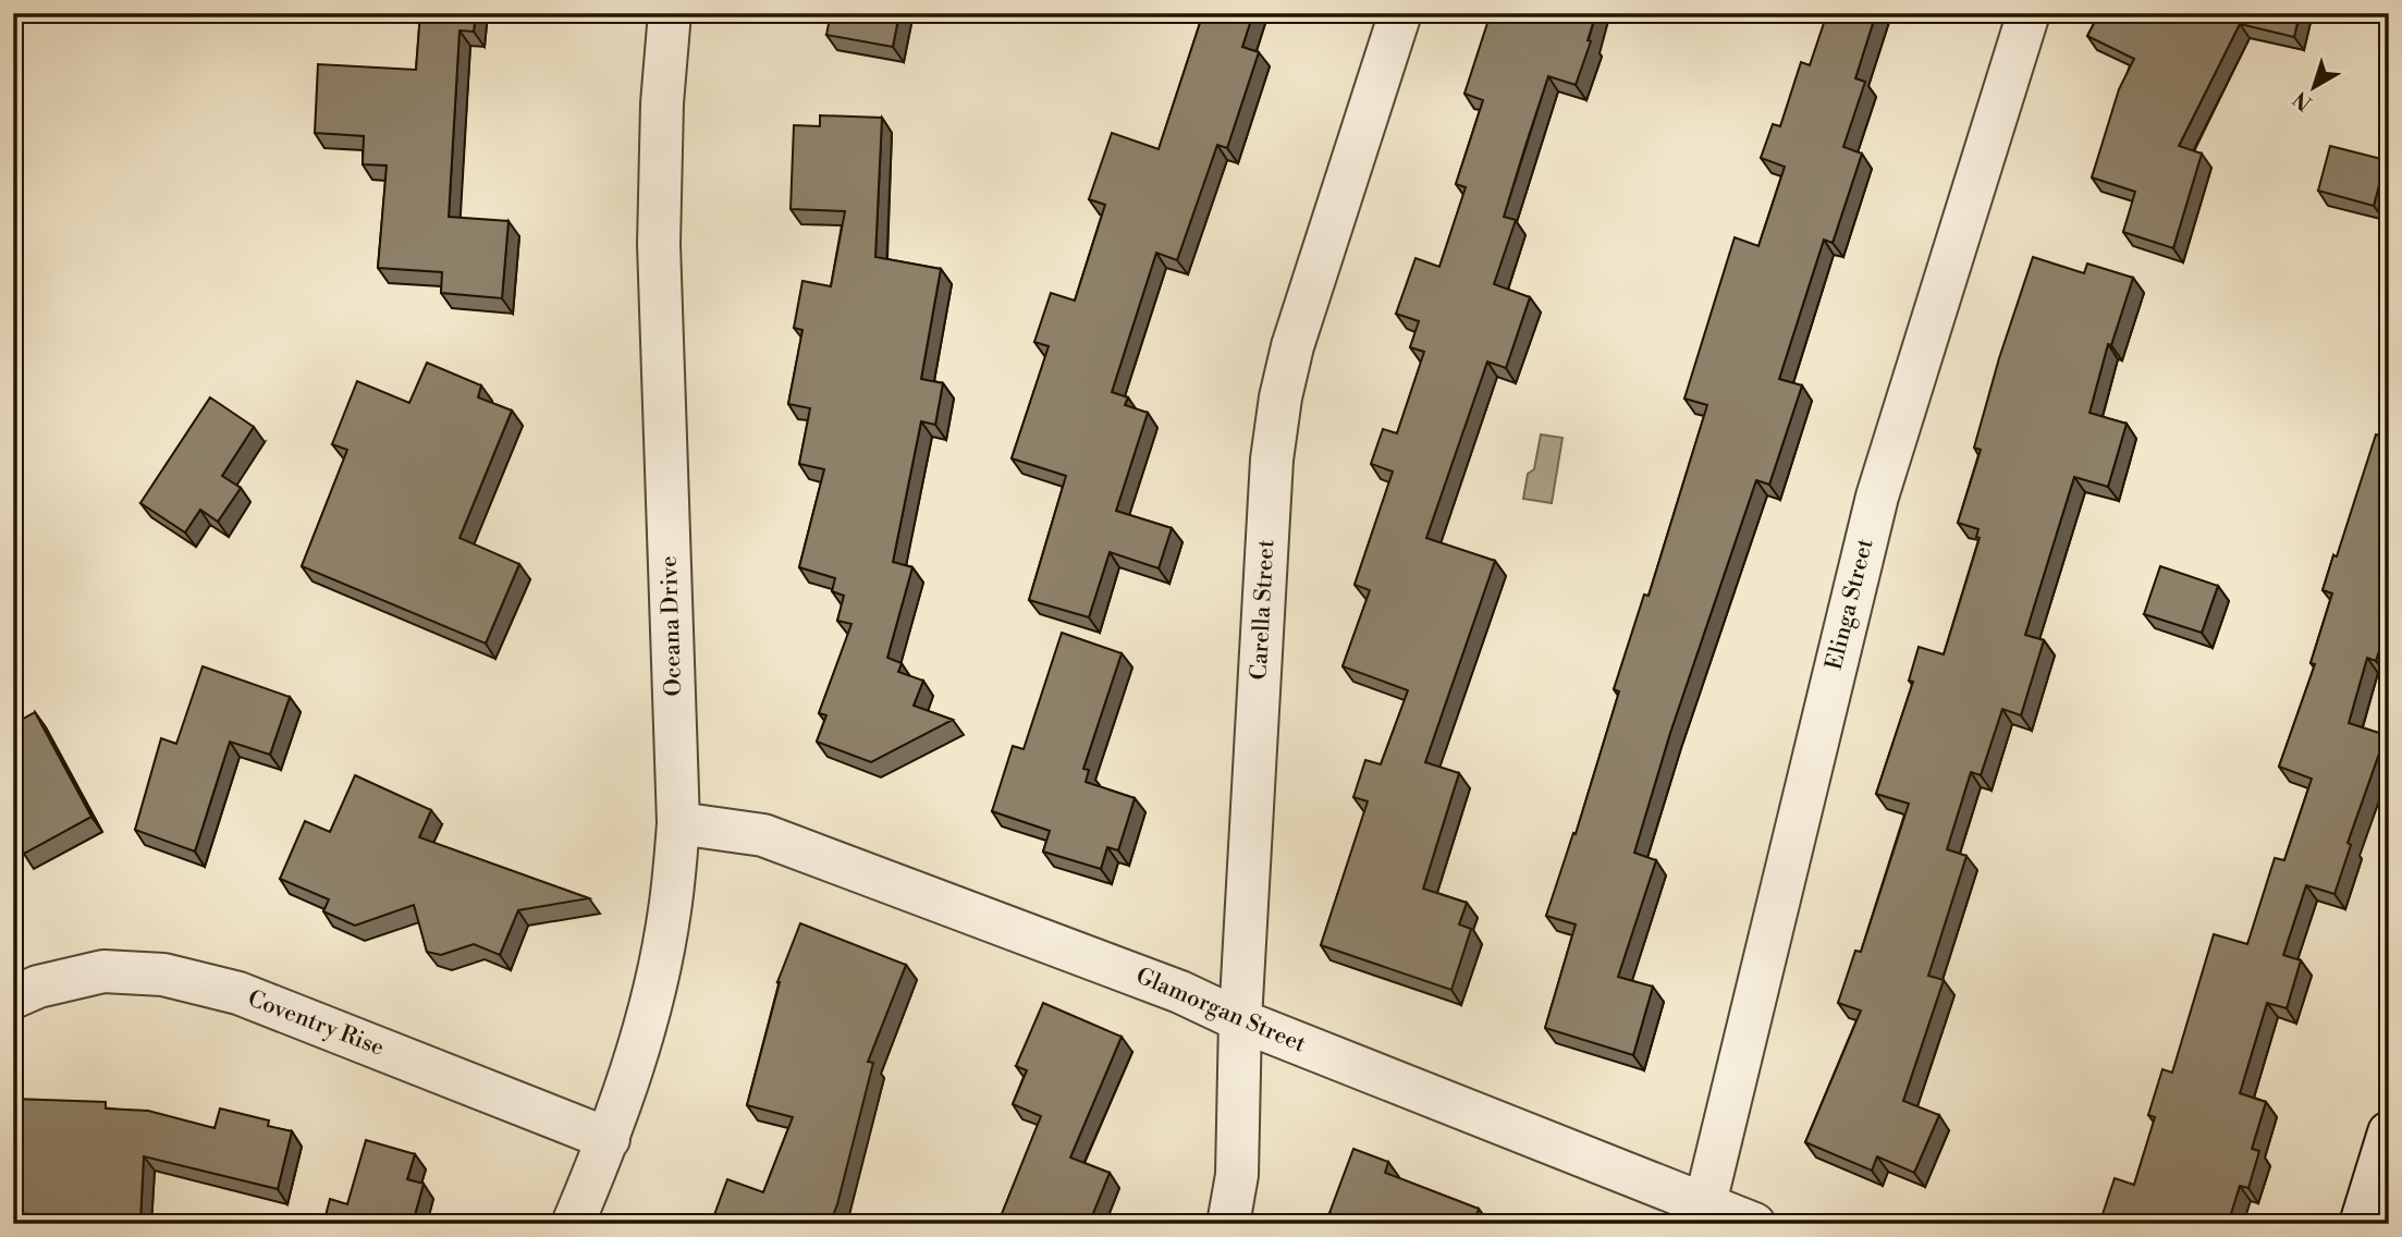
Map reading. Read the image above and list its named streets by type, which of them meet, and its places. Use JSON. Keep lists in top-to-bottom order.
{
  "streets": {
    "street": [
      "Elinga Street",
      "Carella Street",
      "Oceana Drive",
      "Glamorgan Street",
      "Coventry Rise"
    ]
  },
  "crossings": [
    ["Elinga Street", "Glamorgan Street"],
    ["Carella Street", "Glamorgan Street"],
    ["Oceana Drive", "Glamorgan Street"],
    ["Oceana Drive", "Coventry Rise"]
  ],
  "north": "bottom left"
}
